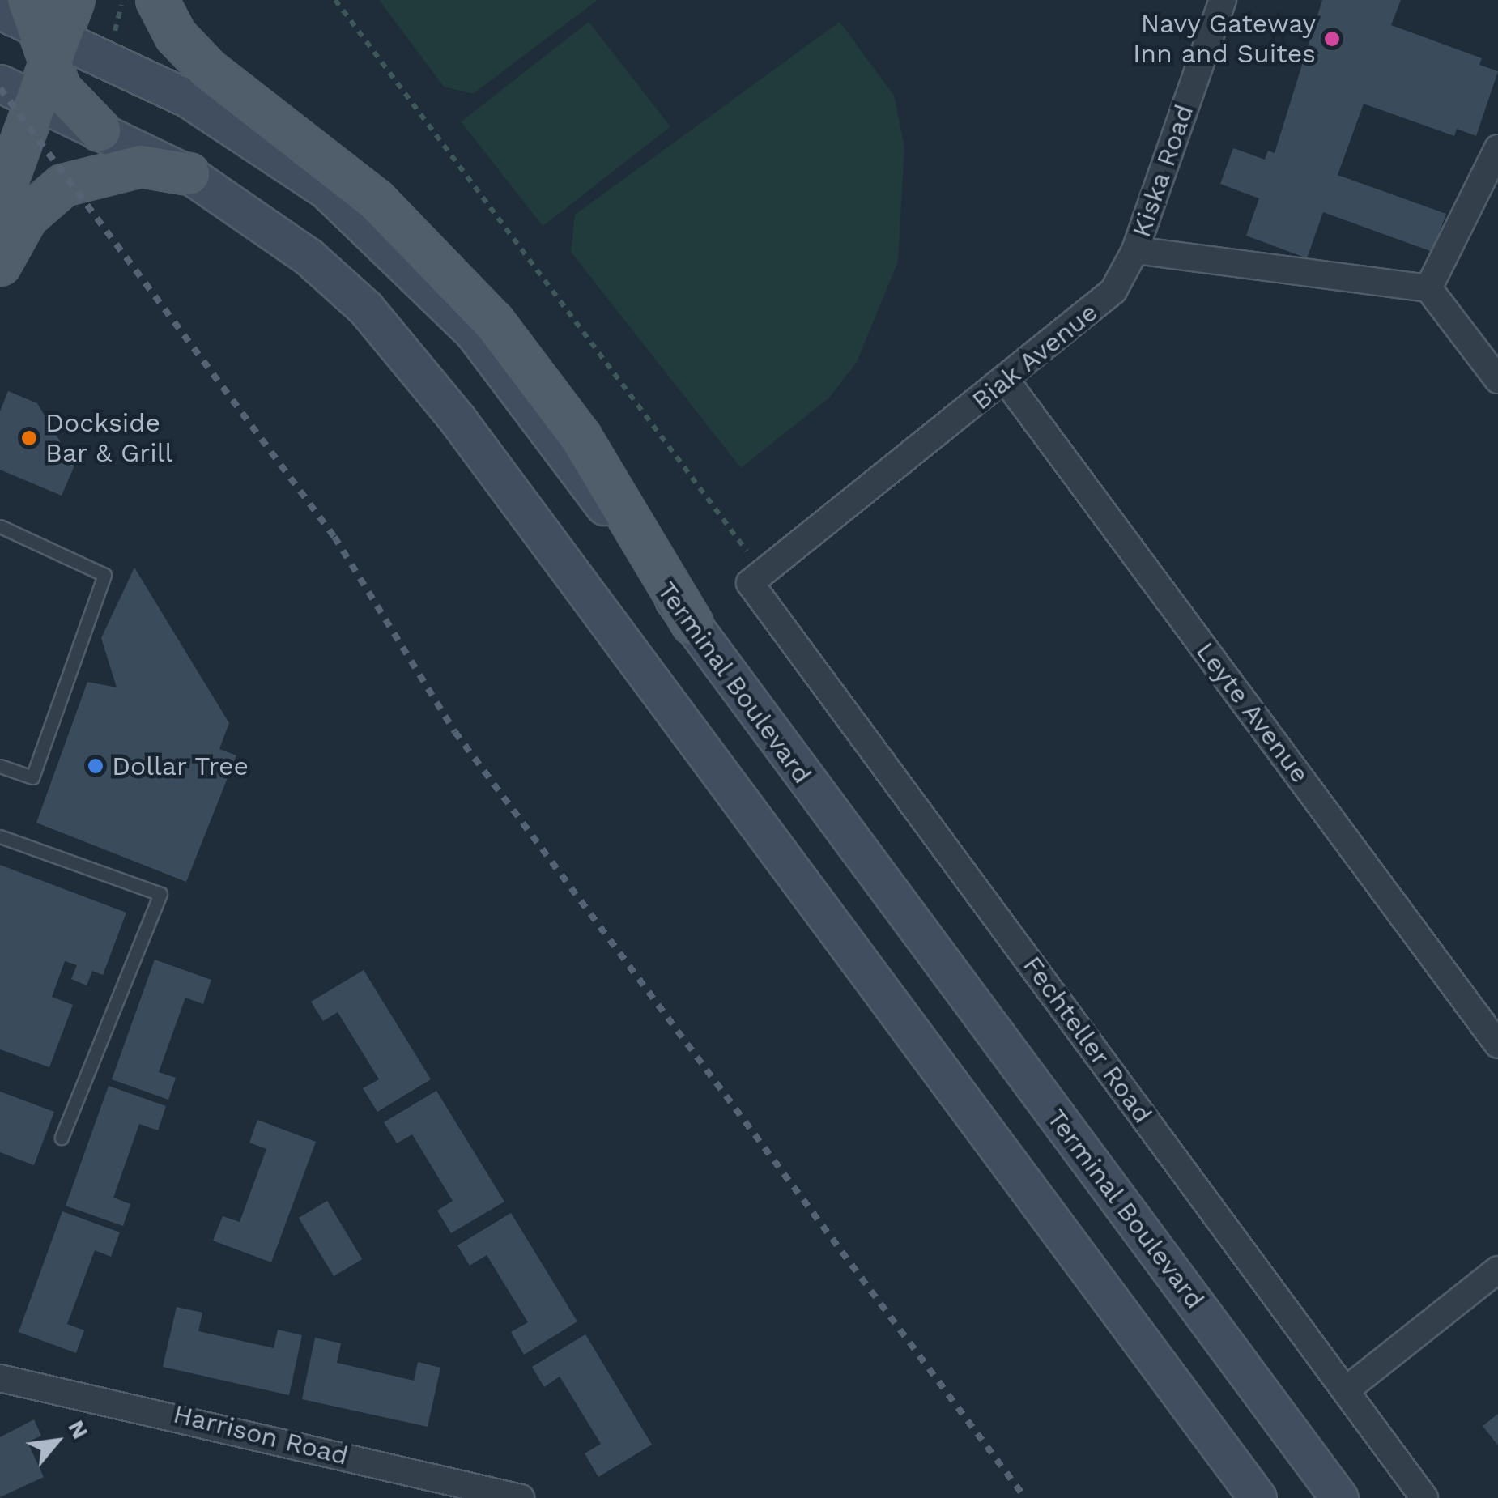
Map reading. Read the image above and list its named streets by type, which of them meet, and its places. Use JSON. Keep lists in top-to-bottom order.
{
  "streets": {
    "main road": ["Terminal Boulevard"],
    "street": [
      "Kiska Road",
      "Biak Avenue",
      "Leyte Avenue",
      "Fechteller Road",
      "Harrison Road"
    ]
  },
  "crossings": [
    ["Kiska Road", "Biak Avenue"],
    ["Biak Avenue", "Leyte Avenue"],
    ["Biak Avenue", "Fechteller Road"]
  ],
  "places": ["Navy Gateway Inn and Suites", "Dockside Bar & Grill", "Dollar Tree"],
  "north": "top right"
}
